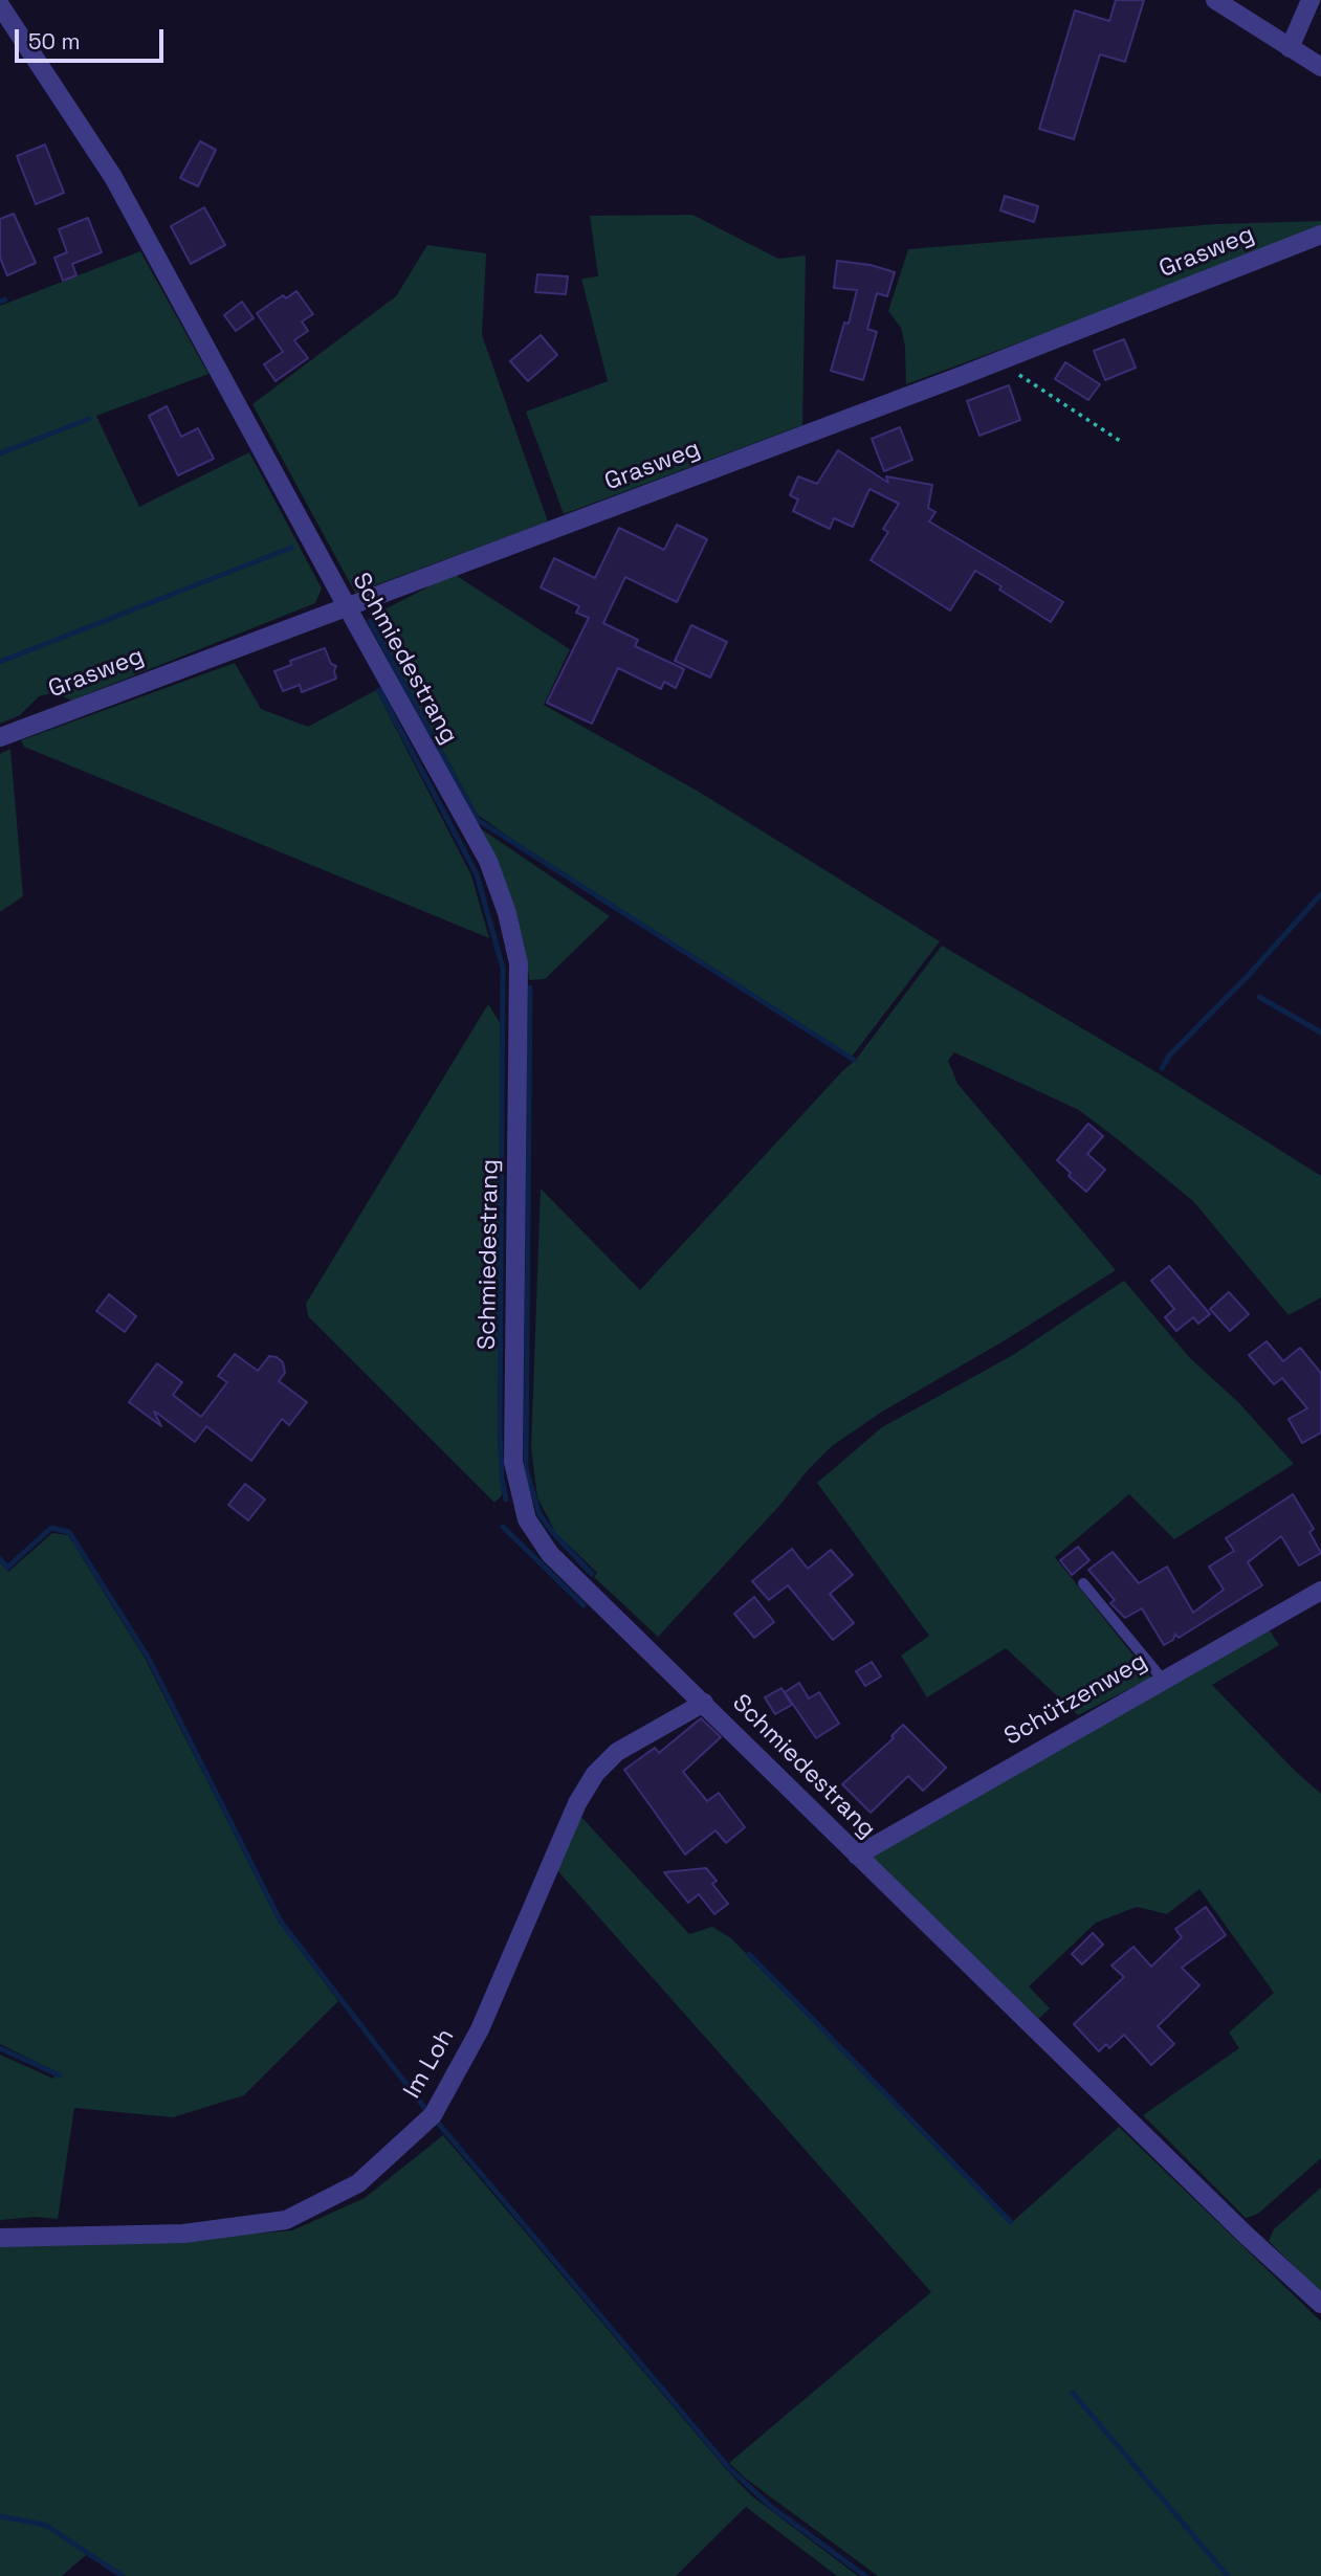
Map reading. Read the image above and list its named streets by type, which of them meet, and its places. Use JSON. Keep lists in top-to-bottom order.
{
  "streets": {
    "street": [
      "Grasweg",
      "Schmiedestrang",
      "Schützenweg",
      "Im Loh"
    ]
  },
  "crossings": [
    ["Grasweg", "Schmiedestrang"],
    ["Schmiedestrang", "Schützenweg"],
    ["Schmiedestrang", "Im Loh"]
  ],
  "scale_bar": "50 m"
}
